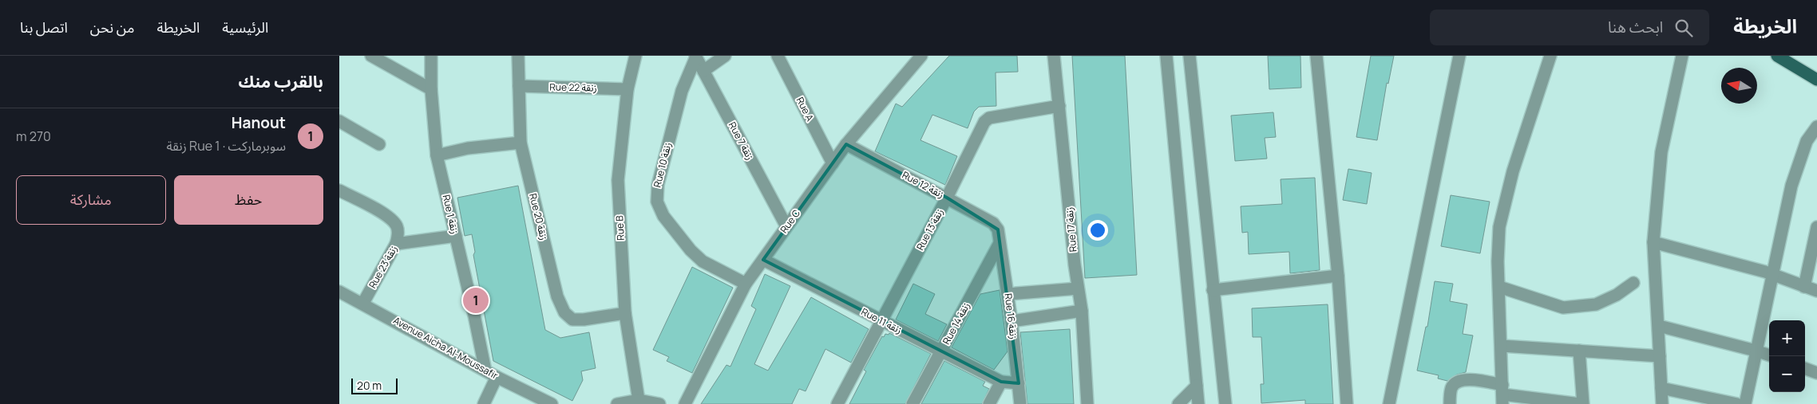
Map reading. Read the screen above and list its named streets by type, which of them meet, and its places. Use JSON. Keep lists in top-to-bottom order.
{
  "streets": {
    "street": [
      "Rue 22 زنقة",
      "Rue A",
      "Rue 7 زنقة",
      "Rue 10 زنقة",
      "Rue 12 زنقة",
      "Rue 1 زنقة",
      "Rue 20 زنقة",
      "Rue C",
      "Rue B",
      "Rue 13 زنقة",
      "Rue 17 زنقة",
      "Rue 23 زنقة",
      "Rue 16 زنقة",
      "Rue 11 زنقة",
      "Rue 14 زنقة",
      "Avenue Aicha Al-Moussafir"
    ]
  },
  "crossings": [
    ["Rue 22 زنقة", "Rue 20 زنقة"],
    ["Rue 22 زنقة", "Rue B"],
    ["Rue A", "Rue C"],
    ["Rue 7 زنقة", "Rue 10 زنقة"],
    ["Rue 7 زنقة", "Rue C"],
    ["Rue 10 زنقة", "Rue C"],
    ["Rue 12 زنقة", "Rue C"],
    ["Rue 12 زنقة", "Rue 13 زنقة"],
    ["Rue 12 زنقة", "Rue 16 زنقة"],
    ["Rue 1 زنقة", "Avenue Aicha Al-Moussafir"],
    ["Rue 20 زنقة", "Rue B"],
    ["Rue C", "Rue 11 زنقة"],
    ["Rue 13 زنقة", "Rue 17 زنقة"],
    ["Rue 13 زنقة", "Rue 11 زنقة"],
    ["Rue 23 زنقة", "Avenue Aicha Al-Moussafir"],
    ["Rue 16 زنقة", "Rue 14 زنقة"],
    ["Rue 11 زنقة", "Rue 14 زنقة"]
  ],
  "scale_bar": "20 m",
  "north": "left",
  "page": {
    "header": "الخريطة",
    "search": "ابحث هنا",
    "nav": [
      "الرئيسية",
      "الخريطة",
      "من نحن",
      "اتصل بنا"
    ],
    "heading": "بالقرب منك",
    "list": [
      {
        "mark": "1",
        "name": "Hanout",
        "note": "سوبرماركت · Rue 1 زنقة",
        "value": "270 m"
      }
    ],
    "buttons": ["حفظ", "مشاركة"],
    "pins": "1",
    "map_buttons": ["+", "−"],
    "scale": "20 m"
  }
}
